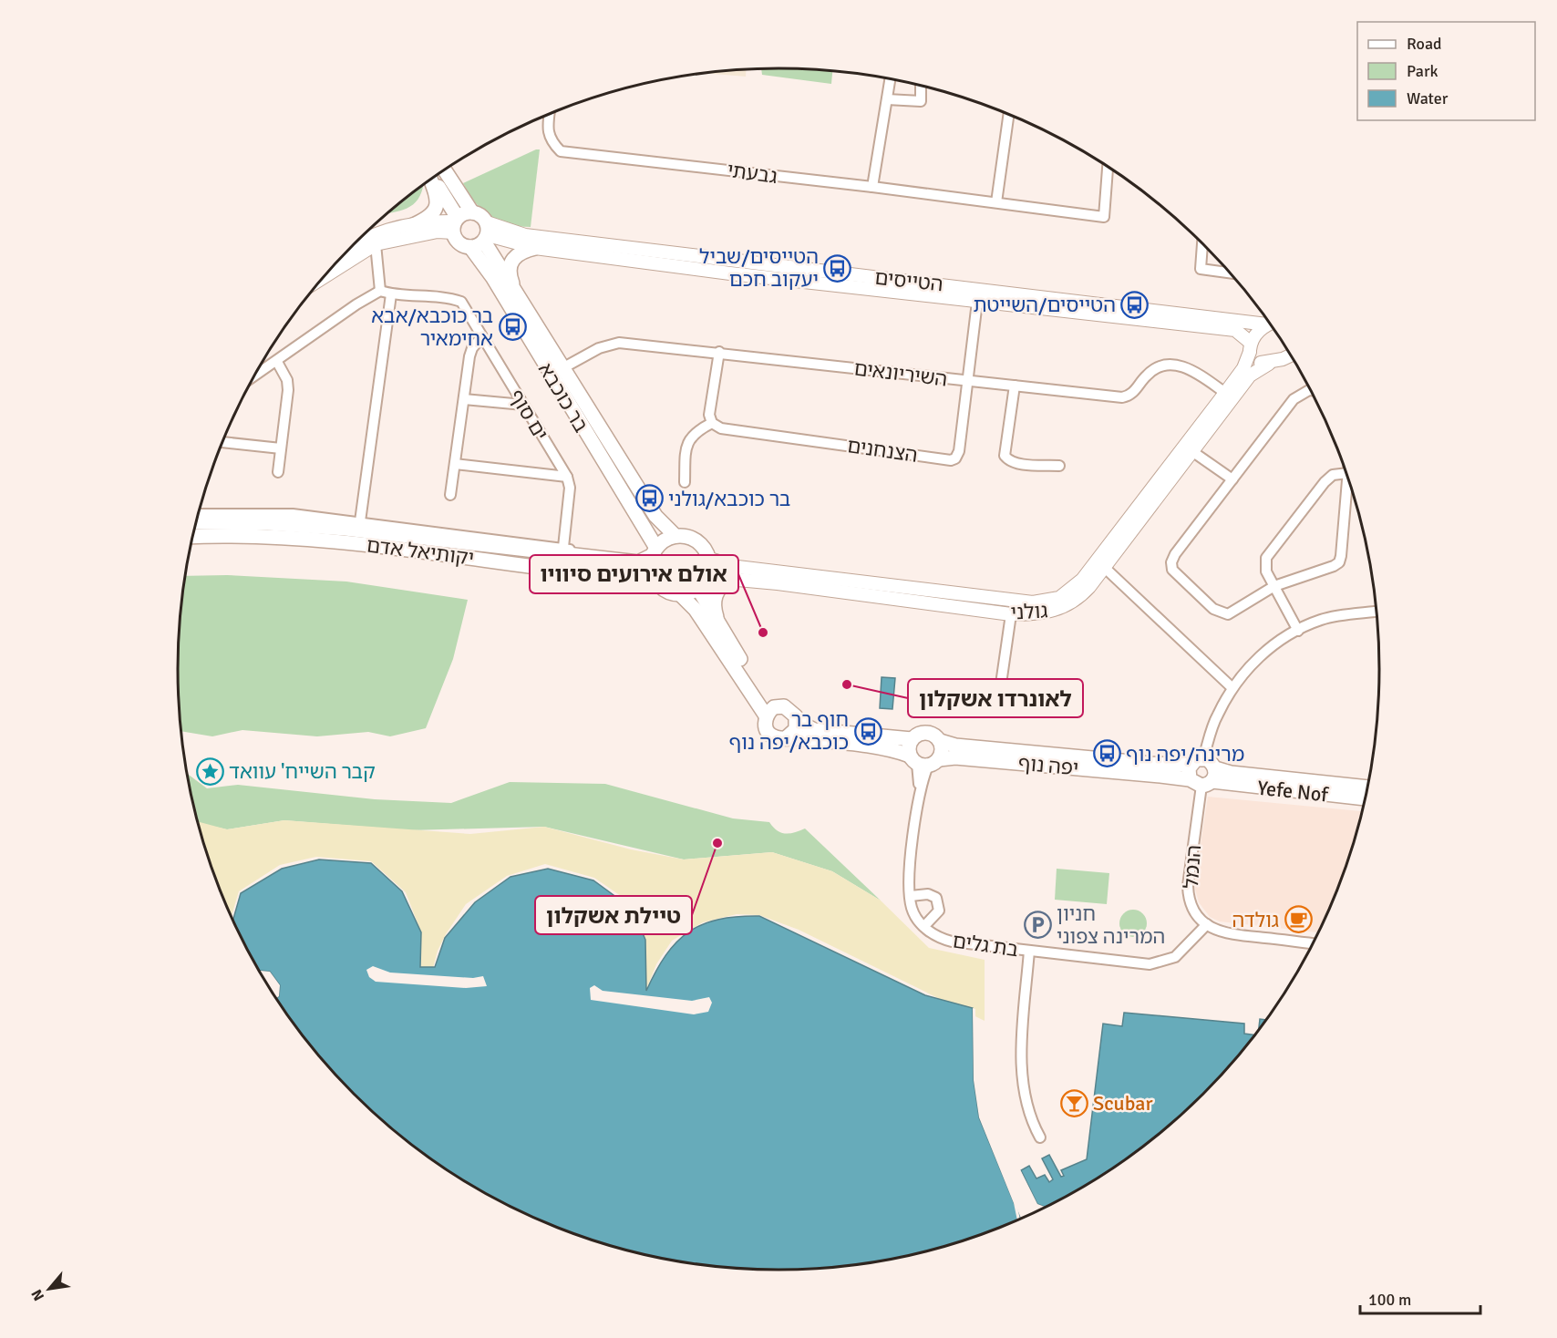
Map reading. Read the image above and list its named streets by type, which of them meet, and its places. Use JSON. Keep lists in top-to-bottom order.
{
  "streets": {
    "main road": [
      "בר כוכבא",
      "יקותיאל אדם",
      "יפה נוף",
      "Yefe Nof"
    ],
    "street": [
      "גבעתי",
      "הטייסים",
      "השיריונאים",
      "ים סוף",
      "הצנחנים",
      "גולני",
      "הנמל",
      "בת גלים"
    ]
  },
  "crossings": [
    ["הטייסים", "בר כוכבא"],
    ["הטייסים", "הצנחנים"],
    ["הטייסים", "גולני"],
    ["השיריונאים", "בר כוכבא"],
    ["השיריונאים", "הצנחנים"],
    ["השיריונאים", "גולני"],
    ["בר כוכבא", "יקותיאל אדם"],
    ["בר כוכבא", "גולני"],
    ["יקותיאל אדם", "גולני"],
    ["יפה נוף", "Yefe Nof"],
    ["יפה נוף", "הנמל"],
    ["יפה נוף", "בת גלים"],
    ["Yefe Nof", "הנמל"],
    ["הנמל", "בת גלים"]
  ],
  "places": {
    "bus stop": [
      "הטייסים/שביל יעקוב חכם",
      "הטייסים/השייטת",
      "בר כוכבא/אבא אחימאיר",
      "בר כוכבא/גולני",
      "חוף בר כוכבא/יפה נוף",
      "מרינה/יפה נוף"
    ],
    "other": ["אולם אירועים סיוויו", "לאונרדו אשקלון", "טיילת אשקלון"],
    "place": ["קבר השייח' עוואד"],
    "cafe": ["גולדה"],
    "parking": ["חניון המרינה צפוני"],
    "bar": ["Scubar"]
  },
  "legend": ["Road", "Park", "Water"],
  "scale_bar": "100 m",
  "north": "bottom left"
}
